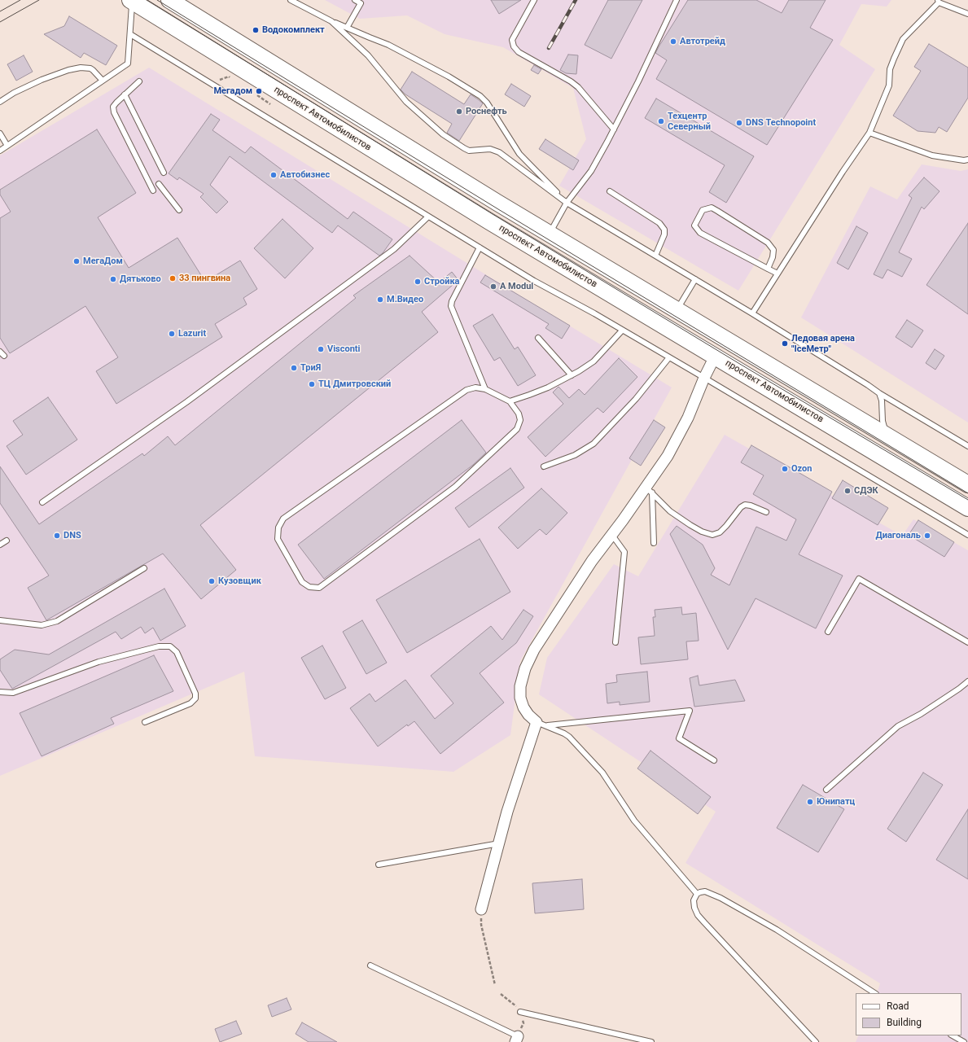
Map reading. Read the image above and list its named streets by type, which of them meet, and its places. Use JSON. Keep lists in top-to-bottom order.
{
  "streets": {
    "main road": ["проспект Автомобилистов"]
  },
  "places": [
    "Водокомплект",
    "Автотрейд",
    "Мегадом",
    "Роснефть",
    "Техцентр Северный",
    "DNS Technopoint",
    "Автобизнес",
    "МегаДом",
    "33 пингвина",
    "Дятьково",
    "Стройка",
    "A Modul",
    "М.Видео",
    "Lazurit",
    "Ледовая арена \"IceМетр\"",
    "Visconti",
    "ТриЯ",
    "ТЦ Дмитровский",
    "Ozon",
    "СДЭК",
    "DNS",
    "Диагональ",
    "Кузовщик",
    "Юнипатц"
  ],
  "legend": ["Road", "Building"]
}
